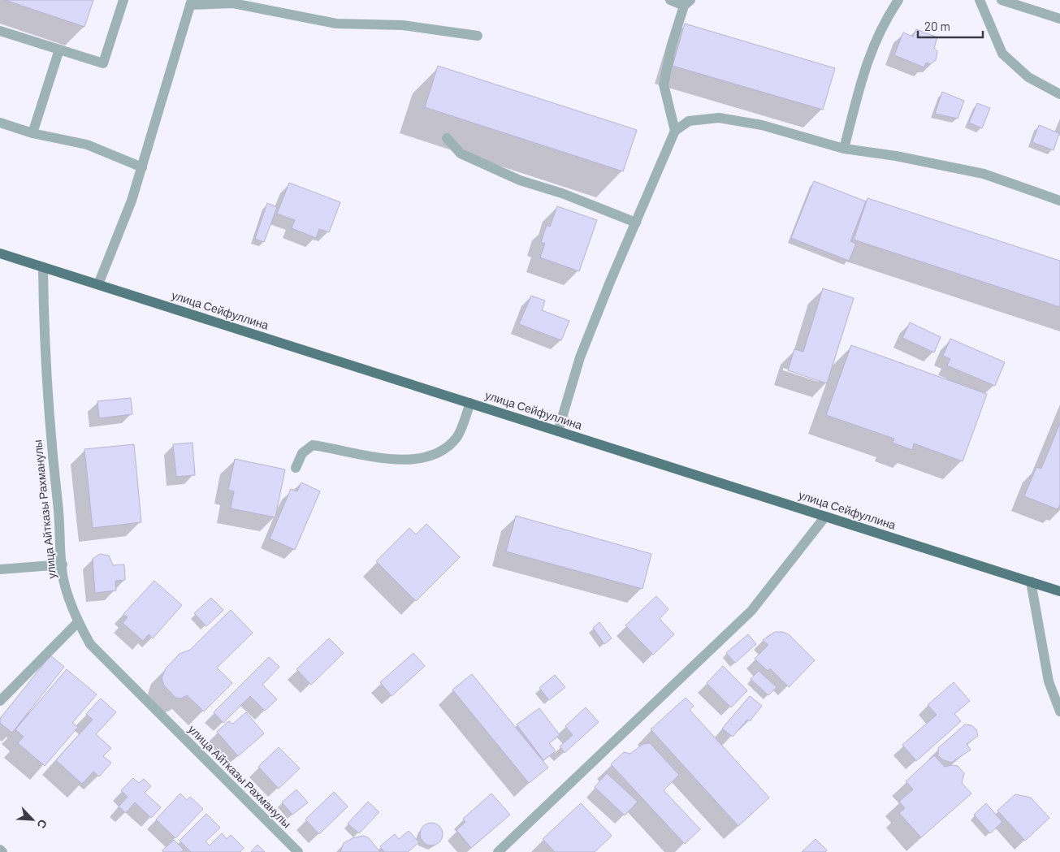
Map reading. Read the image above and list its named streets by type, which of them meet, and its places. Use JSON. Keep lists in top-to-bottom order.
{
  "streets": {
    "main road": ["улица Сейфуллина"],
    "street": ["улица Айтказы Рахманулы"]
  },
  "crossings": [
    ["улица Сейфуллина", "улица Айтказы Рахманулы"]
  ],
  "scale_bar": "20 m",
  "north": "bottom right"
}
